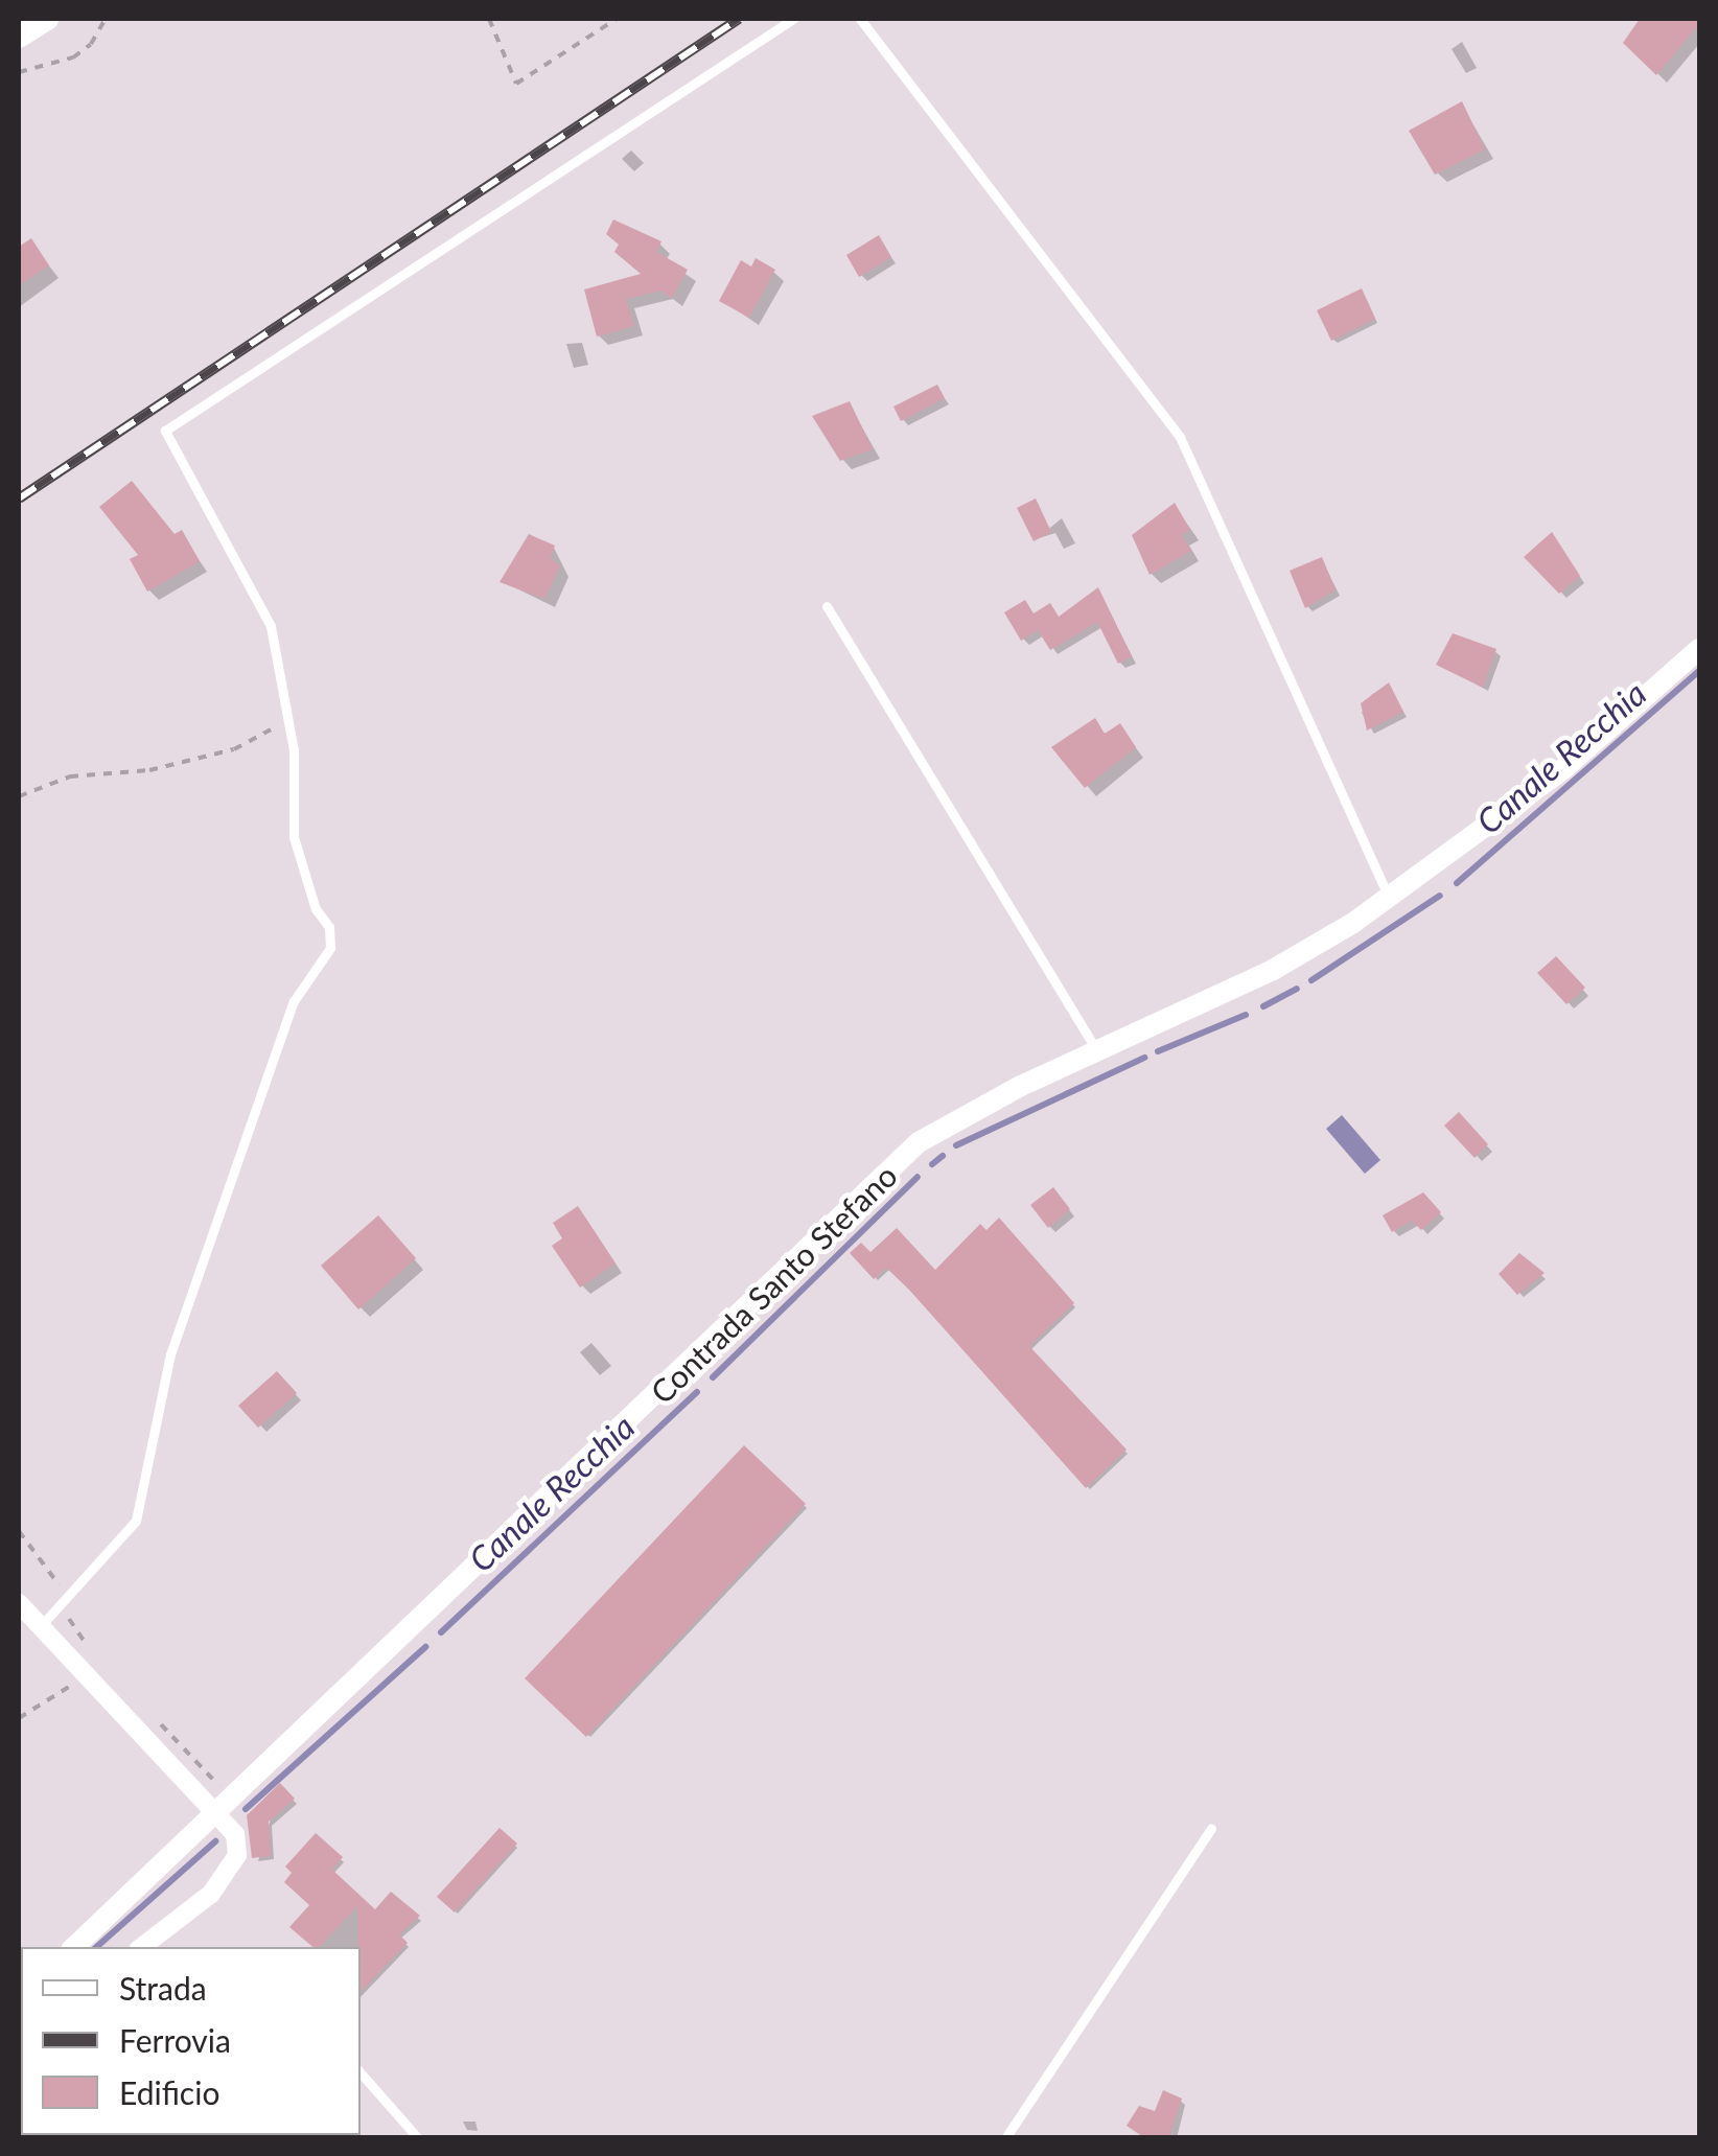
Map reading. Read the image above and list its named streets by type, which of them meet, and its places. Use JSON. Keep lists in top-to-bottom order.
{
  "streets": {
    "street": ["Contrada Santo Stefano"]
  },
  "water": ["Canale Recchia"],
  "legend": ["Strada", "Ferrovia", "Edificio"]
}
